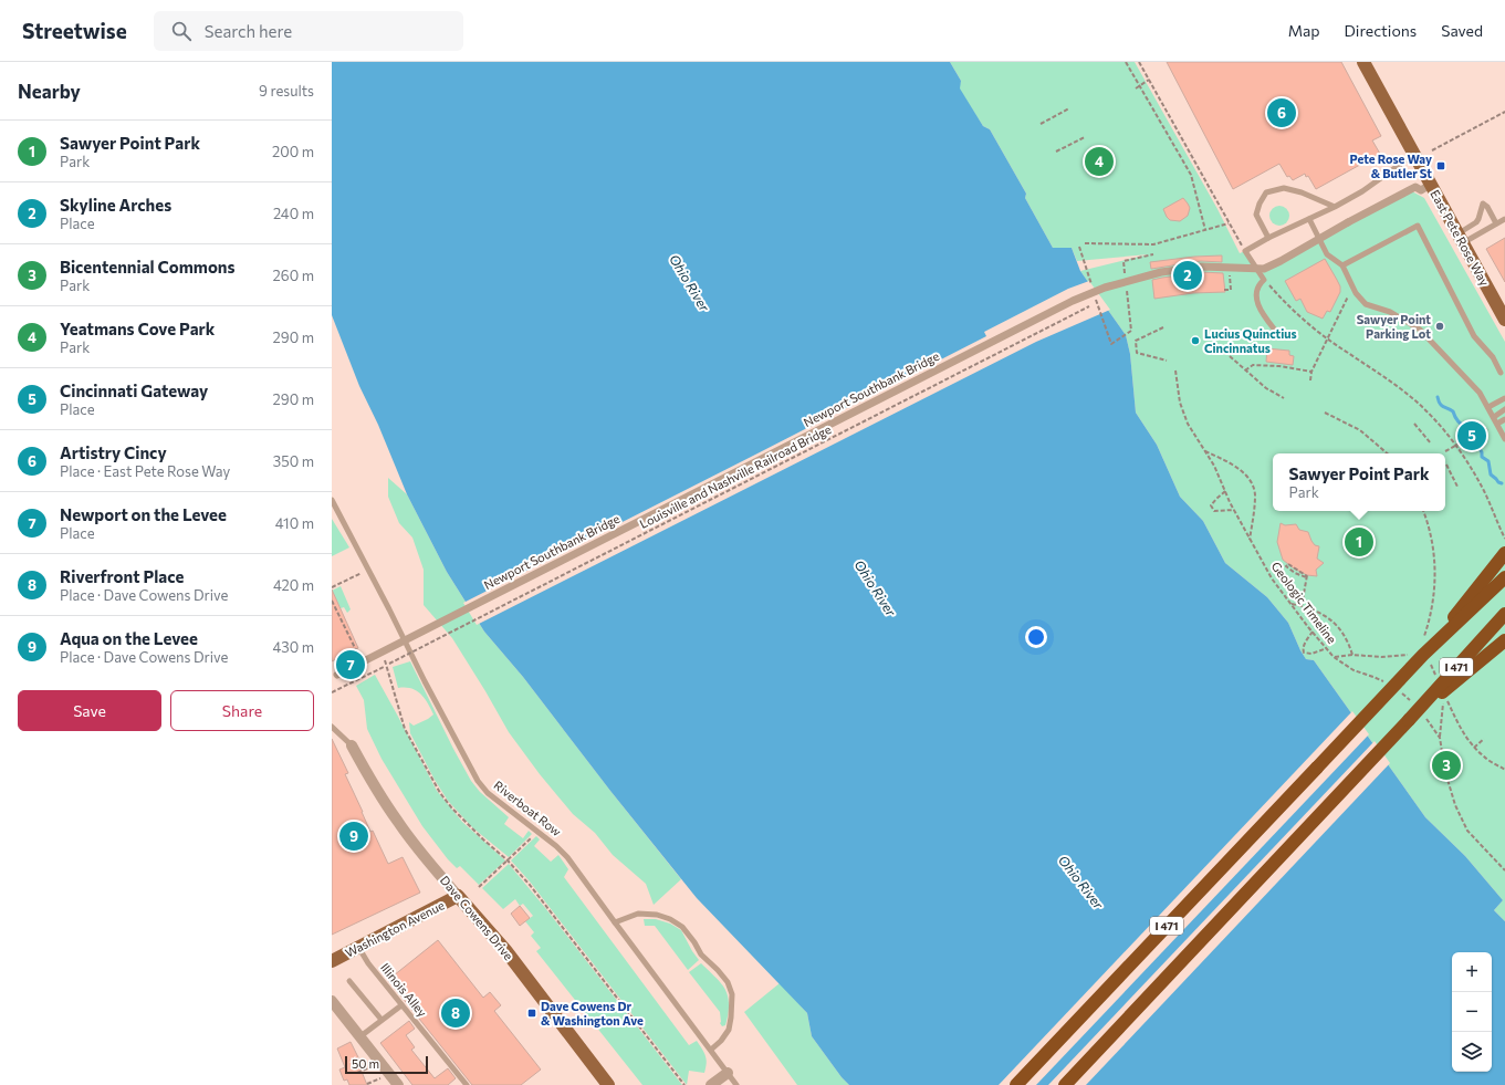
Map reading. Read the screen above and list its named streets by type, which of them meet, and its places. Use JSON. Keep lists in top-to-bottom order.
{
  "streets": {
    "highway": ["I 471"],
    "main road": ["East Pete Rose Way", "Dave Cowens Drive", "Washington Avenue"],
    "street": ["Newport Southbank Bridge"],
    "lane": ["Riverboat Row", "Illinois Alley"],
    "path": ["Louisville and Nashville Railroad Bridge", "Geologic Timeline"]
  },
  "crossings": [
    ["East Pete Rose Way", "Newport Southbank Bridge"],
    ["Dave Cowens Drive", "Washington Avenue"],
    ["Washington Avenue", "Illinois Alley"]
  ],
  "water": ["Ohio River"],
  "places": {
    "transit": ["Pete Rose Way & Butler St", "Dave Cowens Dr & Washington Ave"],
    "other": ["Sawyer Point Parking Lot", "Lucius Quinctius Cincinnatus"]
  },
  "scale_bar": "50 m",
  "page": {
    "header": "Streetwise",
    "search": "Search here",
    "nav": ["Map", "Directions", "Saved"],
    "heading": ["Nearby", "9 results"],
    "pins": [
      "6",
      "4",
      "2",
      "5",
      "1",
      "7",
      "3",
      "9",
      "8"
    ],
    "list": [
      {
        "mark": "1",
        "name": "Sawyer Point Park",
        "note": "Park",
        "value": "200 m"
      },
      {
        "mark": "2",
        "name": "Skyline Arches",
        "note": "Place",
        "value": "240 m"
      },
      {
        "mark": "3",
        "name": "Bicentennial Commons",
        "note": "Park",
        "value": "260 m"
      },
      {
        "mark": "4",
        "name": "Yeatmans Cove Park",
        "note": "Park",
        "value": "290 m"
      },
      {
        "mark": "5",
        "name": "Cincinnati Gateway",
        "note": "Place",
        "value": "290 m"
      },
      {
        "mark": "6",
        "name": "Artistry Cincy",
        "note": "Place · East Pete Rose Way",
        "value": "350 m"
      },
      {
        "mark": "7",
        "name": "Newport on the Levee",
        "note": "Place",
        "value": "410 m"
      },
      {
        "mark": "8",
        "name": "Riverfront Place",
        "note": "Place · Dave Cowens Drive",
        "value": "420 m"
      },
      {
        "mark": "9",
        "name": "Aqua on the Levee",
        "note": "Place · Dave Cowens Drive",
        "value": "430 m"
      }
    ],
    "popup": ["Sawyer Point Park", "Park"],
    "buttons": ["Save", "Share"],
    "map_buttons": ["+", "−"],
    "scale": "50 m"
  }
}
